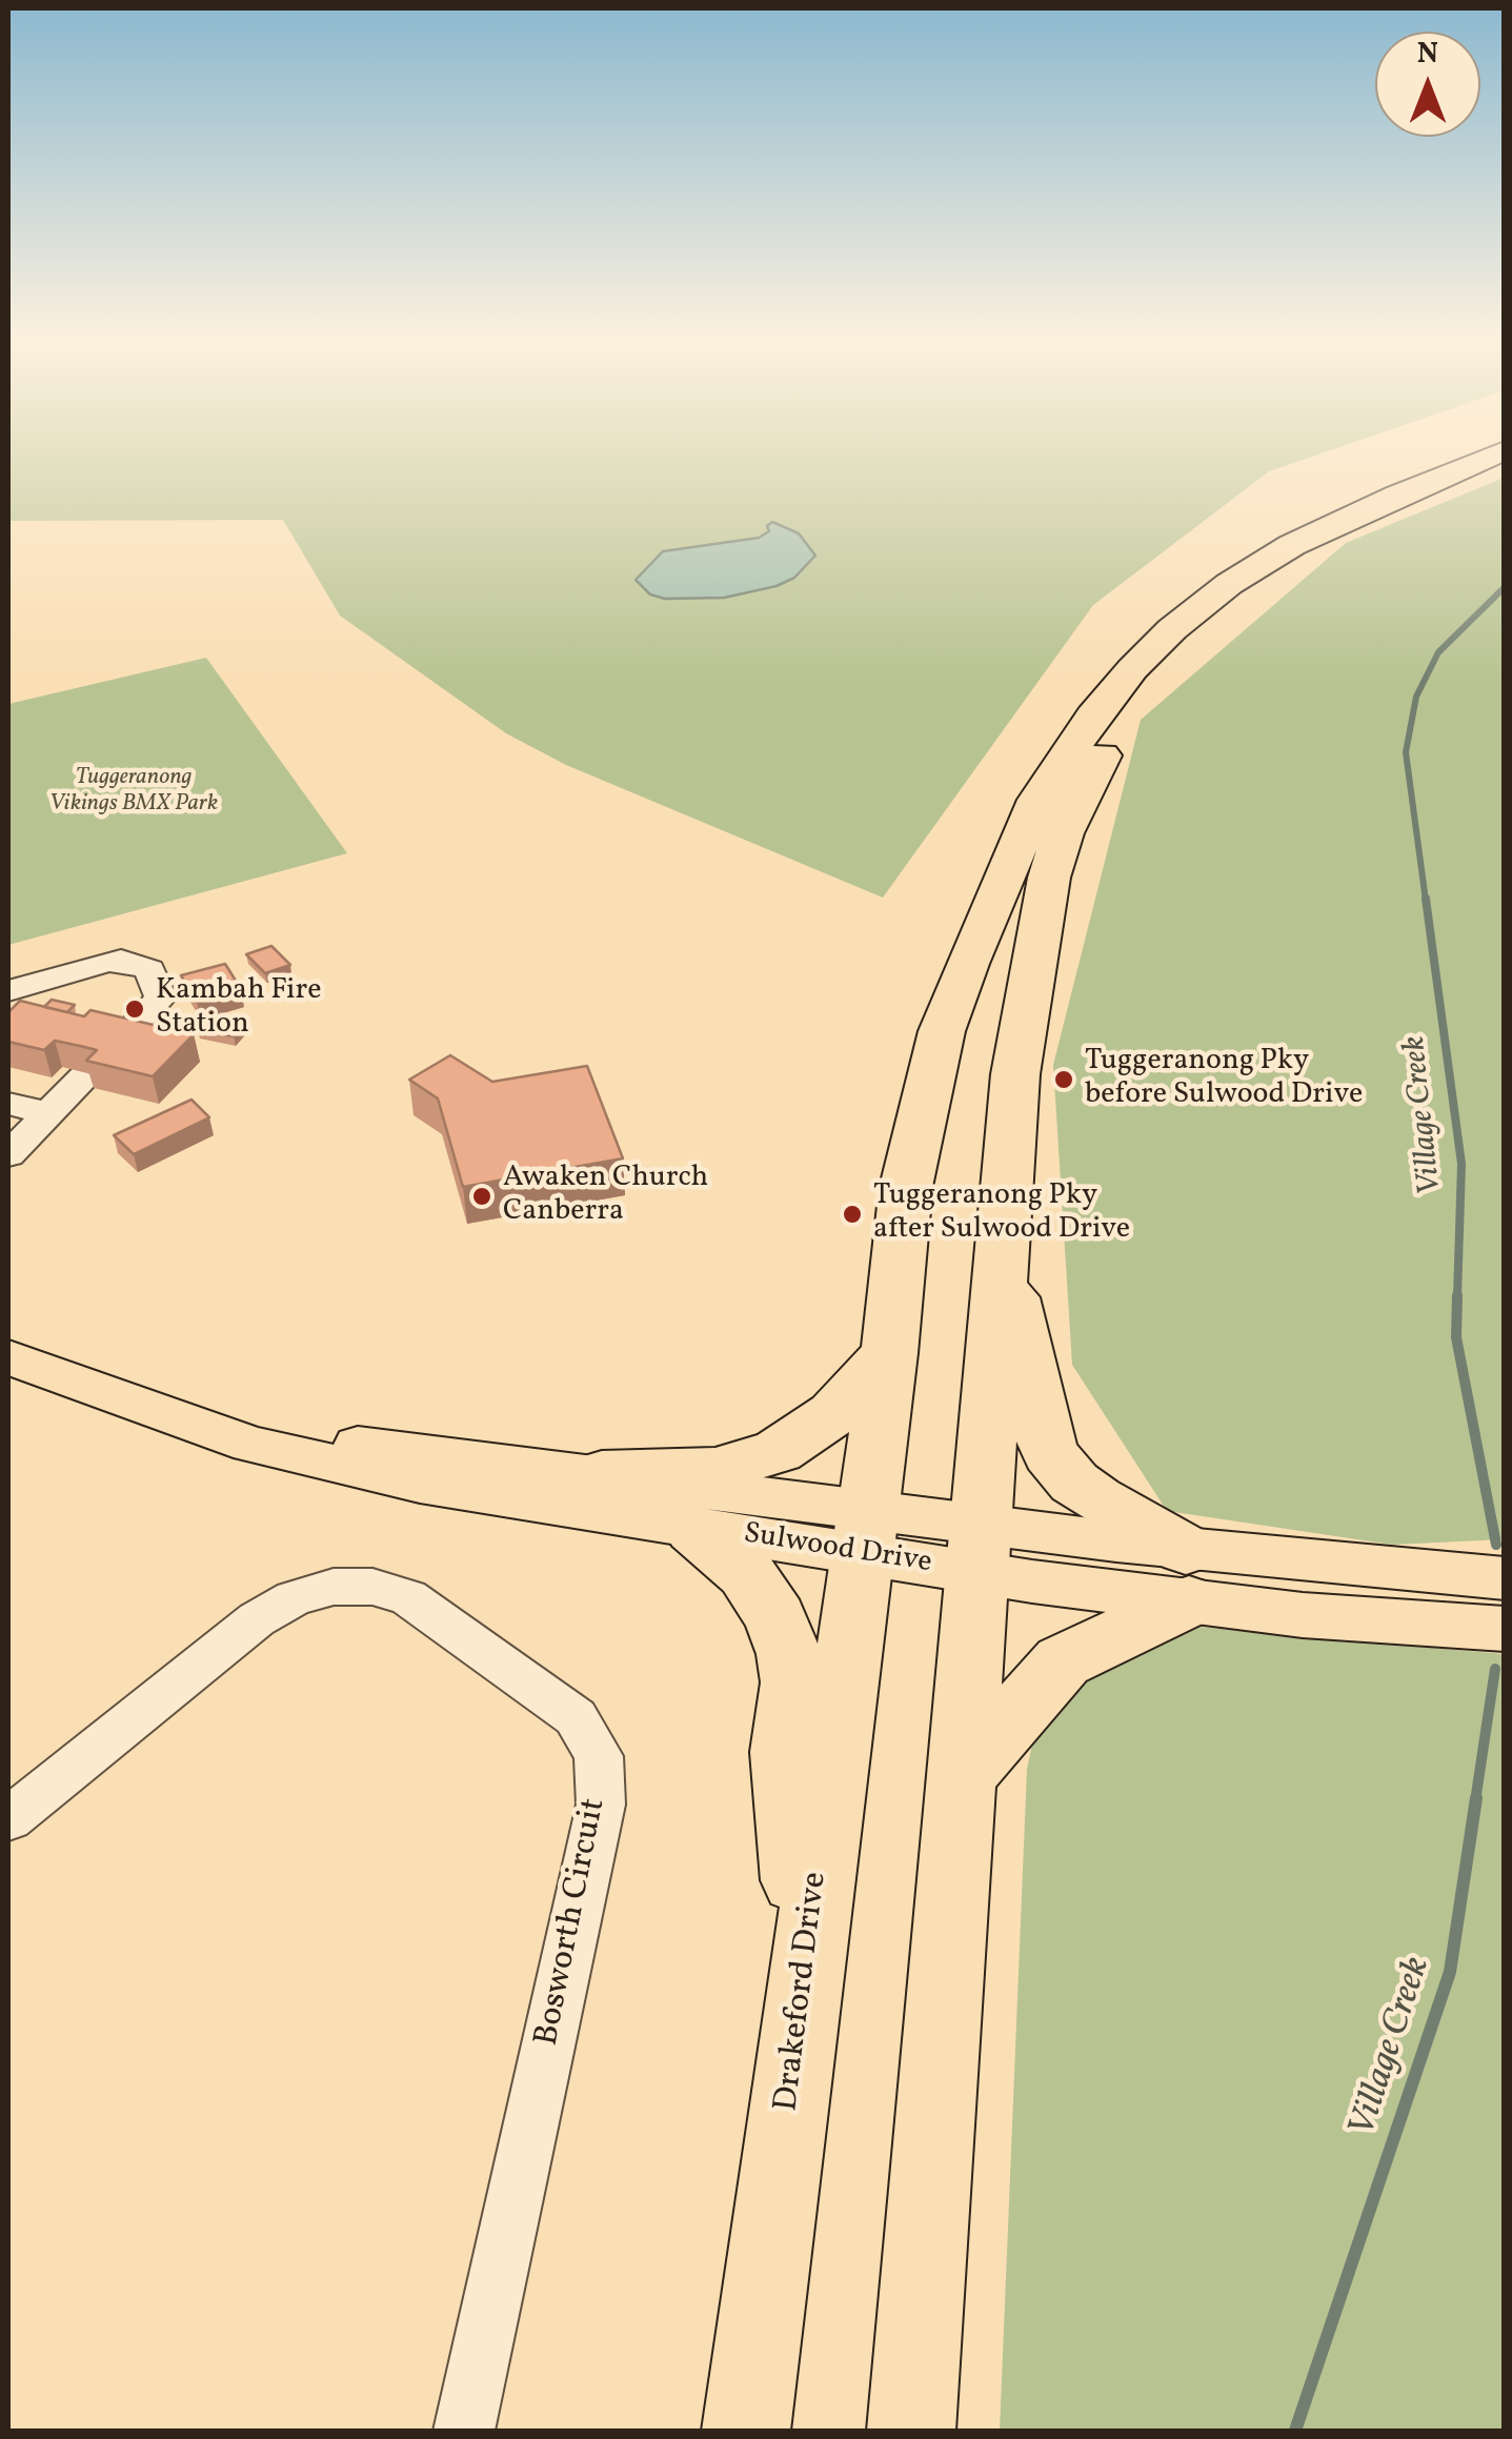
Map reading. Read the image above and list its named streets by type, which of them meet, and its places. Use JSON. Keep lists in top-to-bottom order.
{
  "streets": {
    "highway": ["Drakeford Drive"],
    "main road": ["Sulwood Drive"],
    "street": ["Bosworth Circuit"]
  },
  "crossings": [
    ["Sulwood Drive", "Drakeford Drive"]
  ],
  "water": ["Village Creek"],
  "parks": ["Tuggeranong Vikings BMX Park"],
  "places": [
    "Kambah Fire Station",
    "Tuggeranong Pky before Sulwood Drive",
    "Awaken Church Canberra",
    "Tuggeranong Pky after Sulwood Drive"
  ],
  "north": "top"
}
